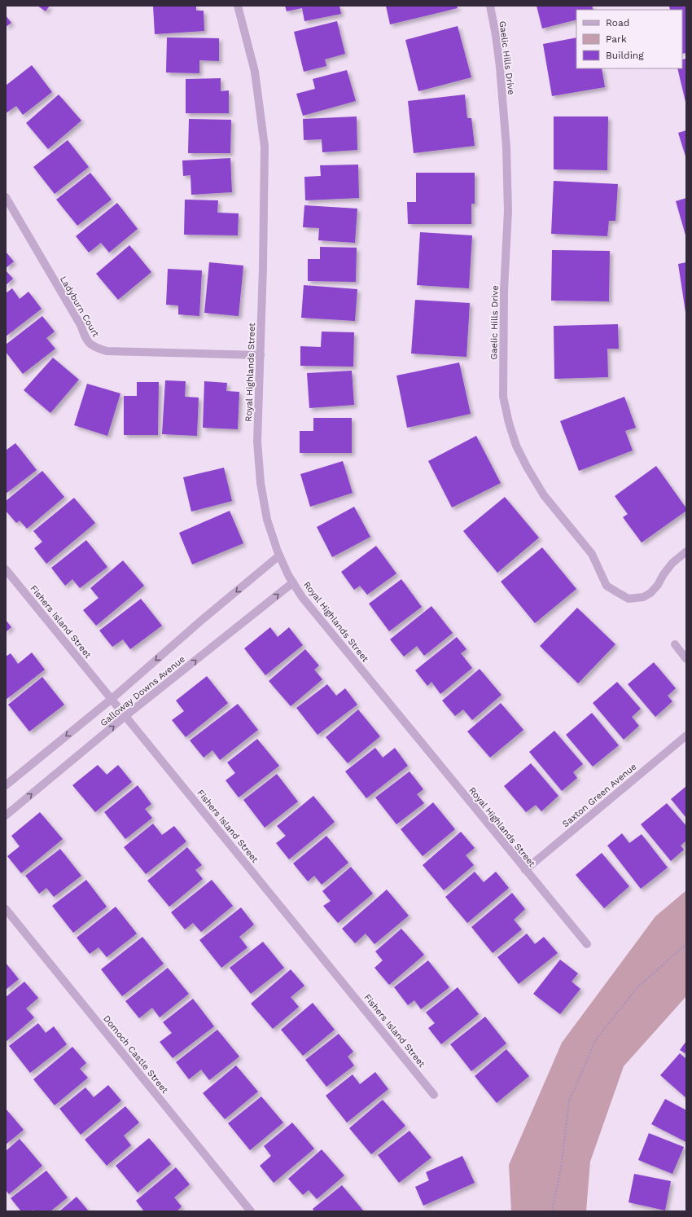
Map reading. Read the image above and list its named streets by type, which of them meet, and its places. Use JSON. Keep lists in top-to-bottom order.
{
  "streets": {
    "street": [
      "Gaelic Hills Drive",
      "Ladyburn Court",
      "Royal Highlands Street",
      "Fishers Island Street",
      "Galloway Downs Avenue",
      "Saxton Green Avenue",
      "Domoch Castle Street"
    ]
  },
  "crossings": [
    ["Ladyburn Court", "Royal Highlands Street"],
    ["Royal Highlands Street", "Galloway Downs Avenue"],
    ["Royal Highlands Street", "Saxton Green Avenue"],
    ["Fishers Island Street", "Galloway Downs Avenue"]
  ],
  "legend": ["Road", "Park", "Building"]
}
